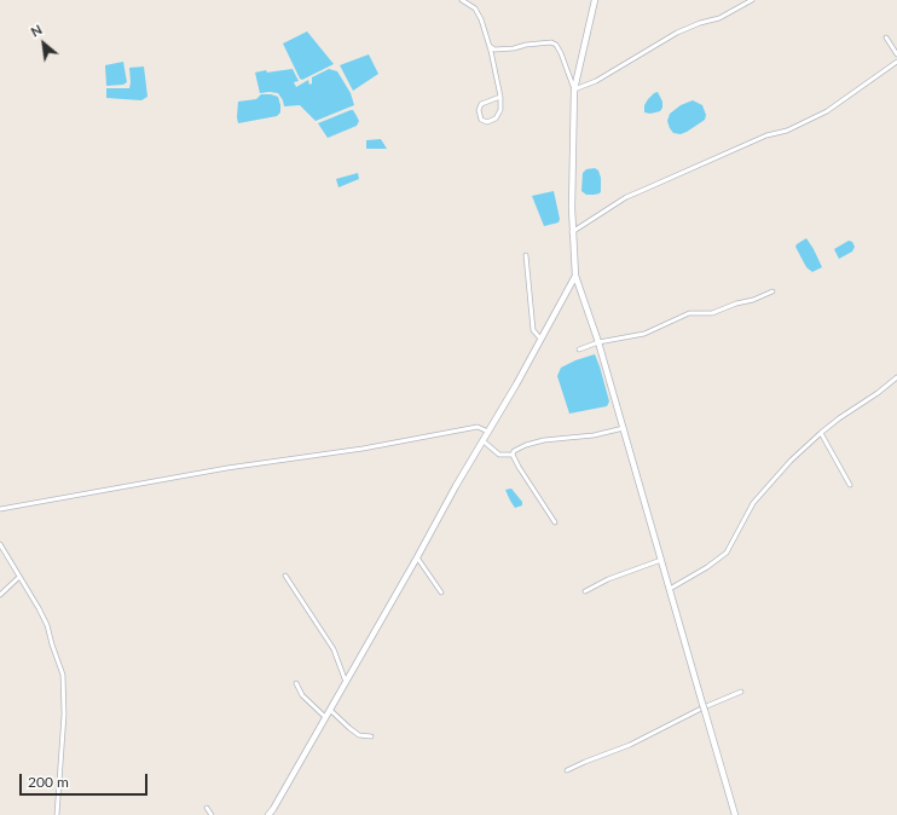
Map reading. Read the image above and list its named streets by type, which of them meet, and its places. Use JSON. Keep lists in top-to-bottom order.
{
  "scale_bar": "200 m",
  "north": "top left"
}
